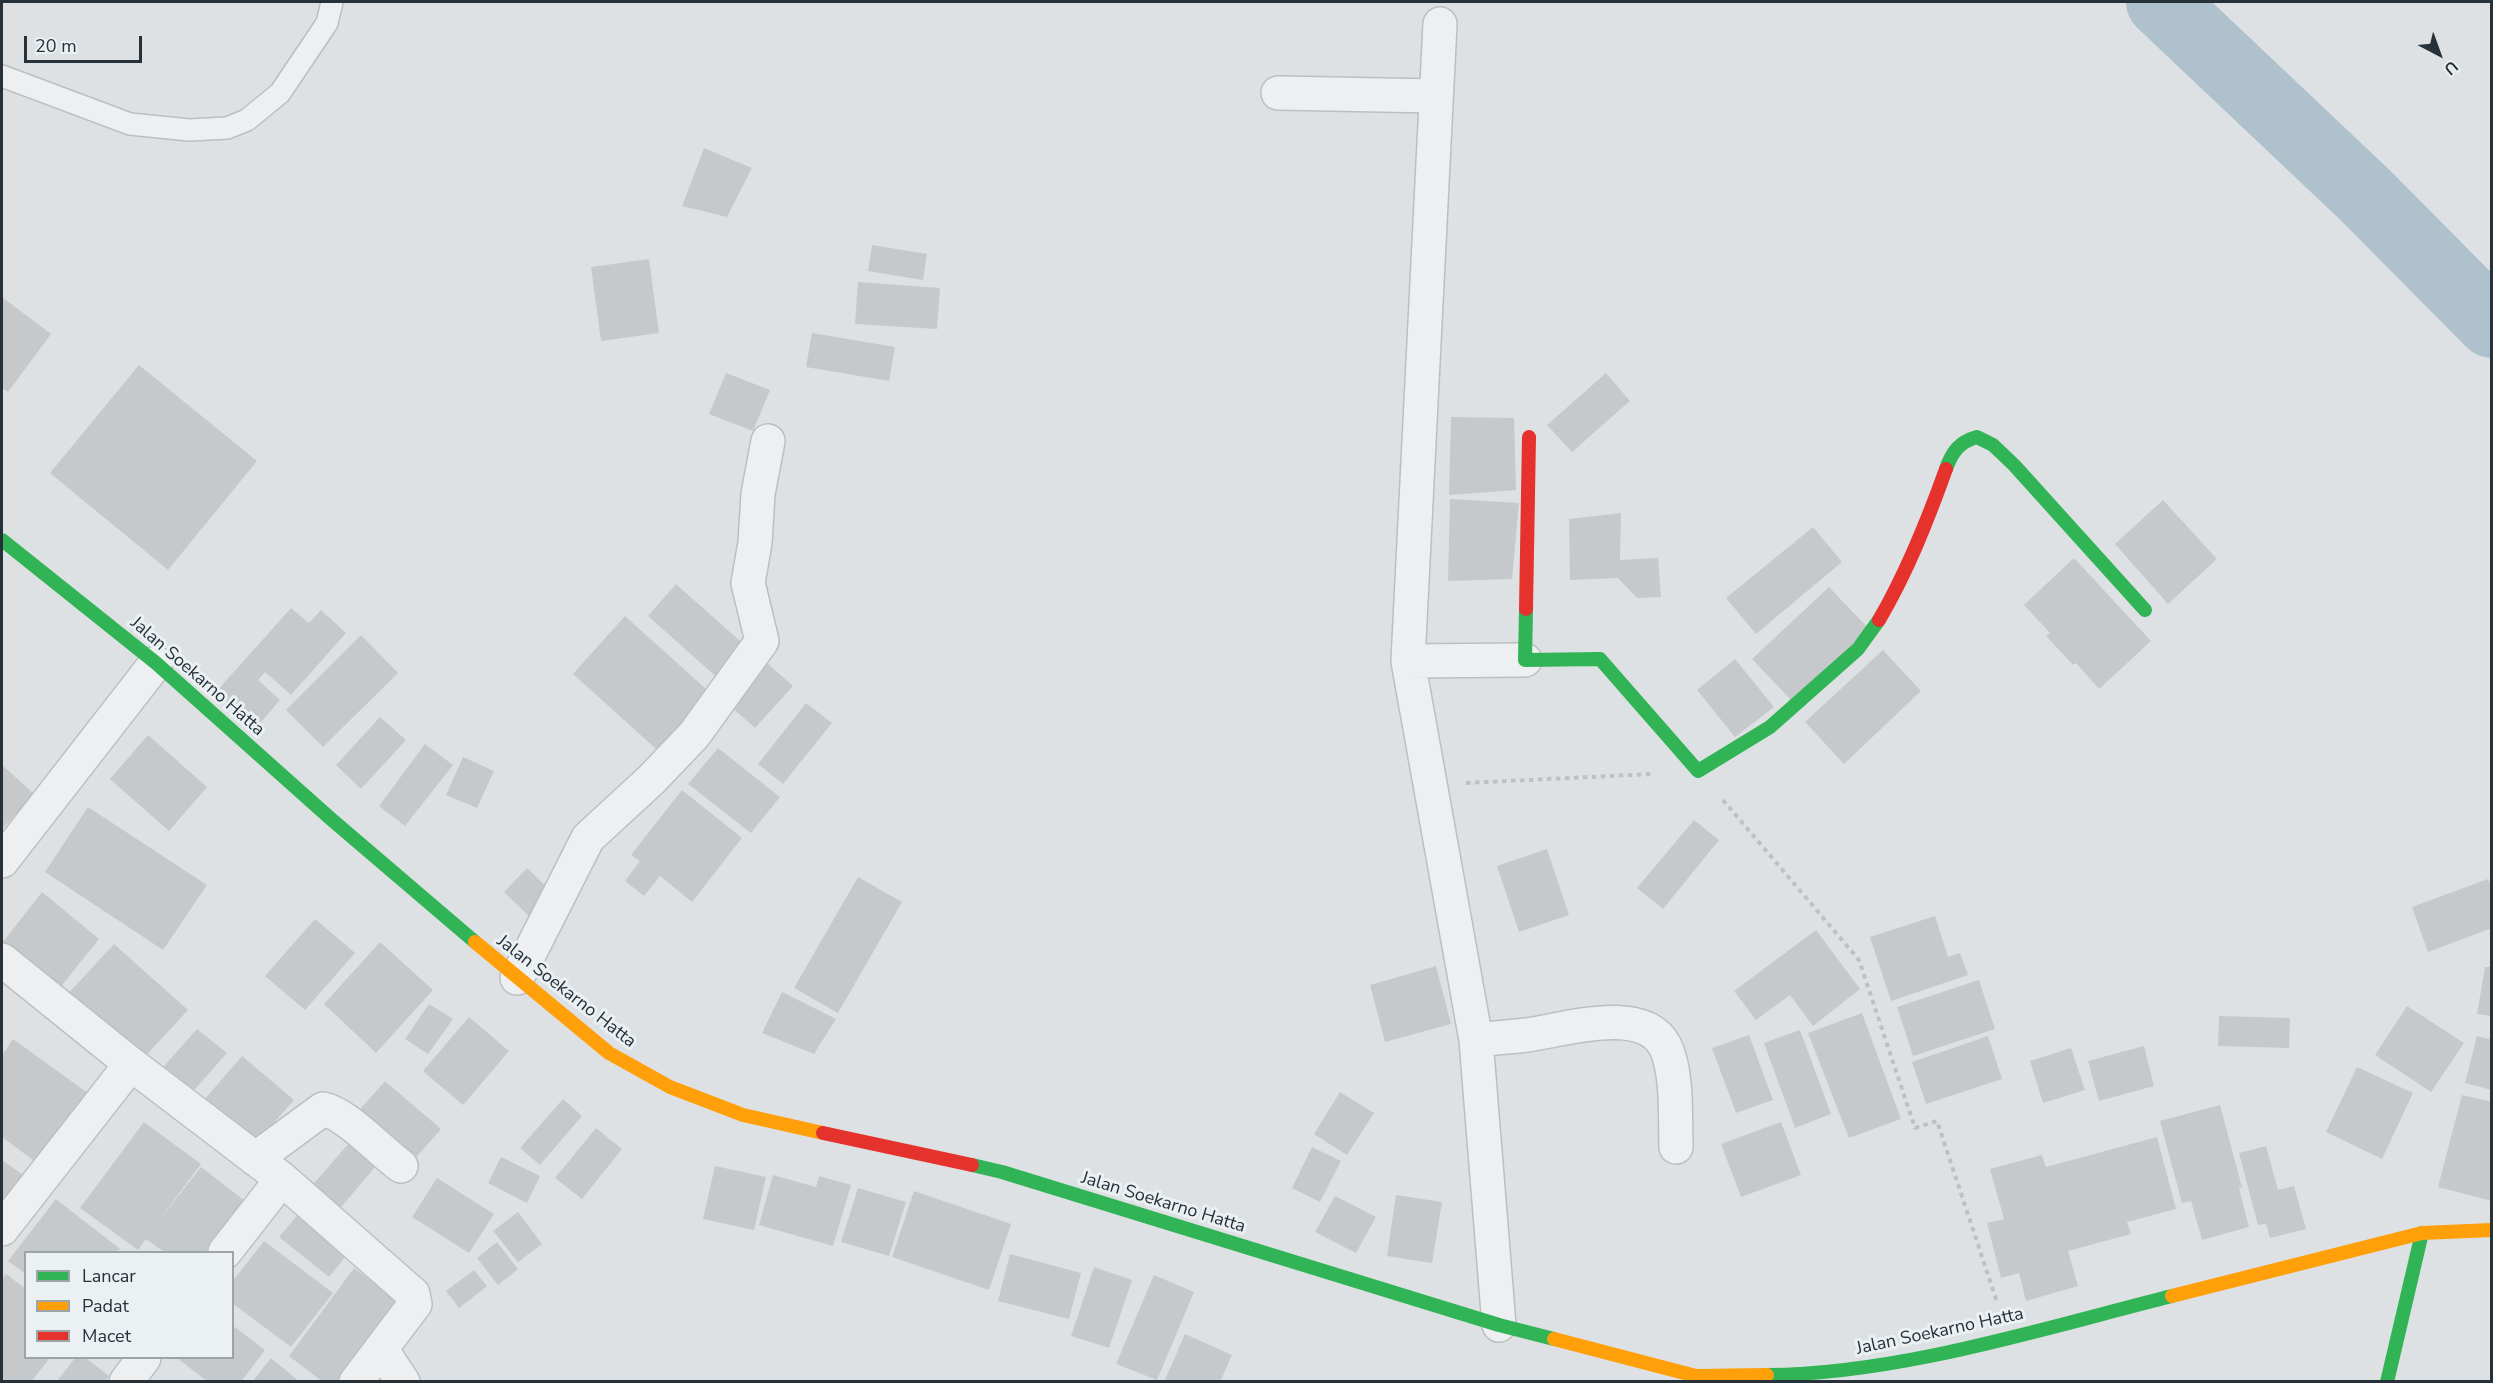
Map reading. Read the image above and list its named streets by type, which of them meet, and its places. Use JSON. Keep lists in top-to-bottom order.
{
  "streets": {
    "street": ["Jalan Soekarno Hatta"]
  },
  "legend": ["Lancar", "Padat", "Macet"],
  "scale_bar": "20 m",
  "north": "bottom right"
}
